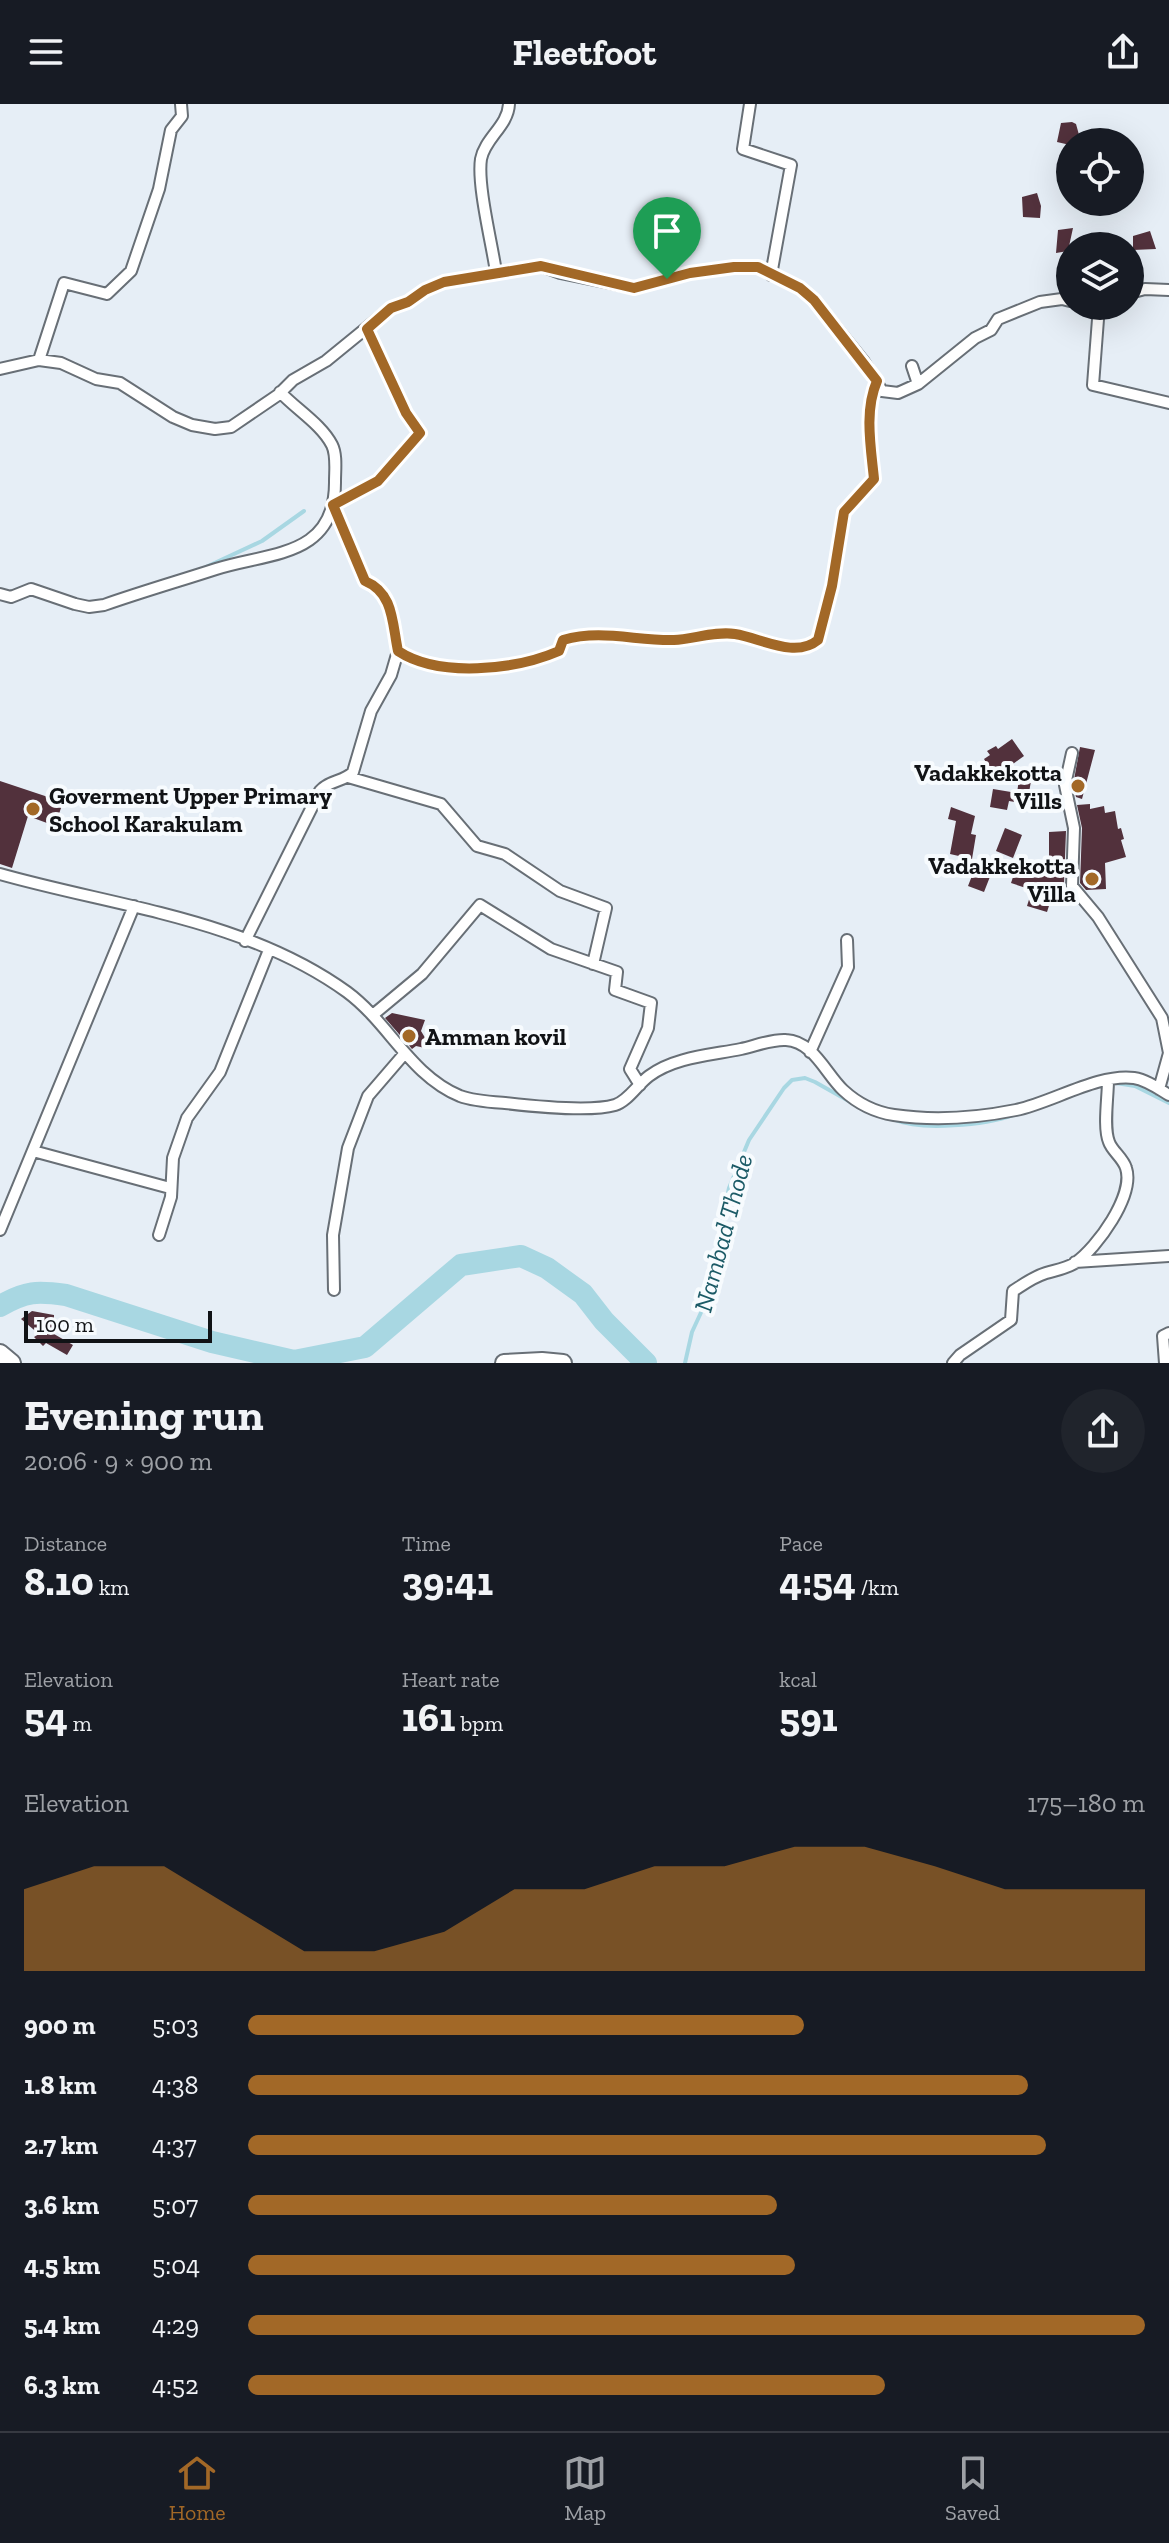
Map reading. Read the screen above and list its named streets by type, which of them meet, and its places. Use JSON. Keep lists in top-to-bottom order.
{
  "water": ["Nambad Thode"],
  "places": [
    "Vadakkekotta Vills",
    "Goverment Upper Primary School Karakulam",
    "Vadakkekotta Villa",
    "Amman kovil"
  ],
  "scale_bar": "100 m",
  "page": {
    "header": "Fleetfoot",
    "scale": "100 m",
    "heading": ["Evening run", "20:06 · 9 × 900 m"],
    "stats": [
      ["Distance", "8.10 km"],
      ["Time", "39:41"],
      ["Pace", "4:54 /km"],
      ["Elevation", "54 m"],
      ["Heart rate", "161 bpm"],
      ["kcal", "591"]
    ],
    "chart": ["Elevation", "175–180 m"],
    "list": [
      {
        "name": "900 m",
        "note": "5:03"
      },
      {
        "name": "1.8 km",
        "note": "4:38"
      },
      {
        "name": "2.7 km",
        "note": "4:37"
      },
      {
        "name": "3.6 km",
        "note": "5:07"
      },
      {
        "name": "4.5 km",
        "note": "5:04"
      },
      {
        "name": "5.4 km",
        "note": "4:29"
      },
      {
        "name": "6.3 km",
        "note": "4:52"
      }
    ],
    "tabs": ["Home", "Map", "Saved"]
  }
}
